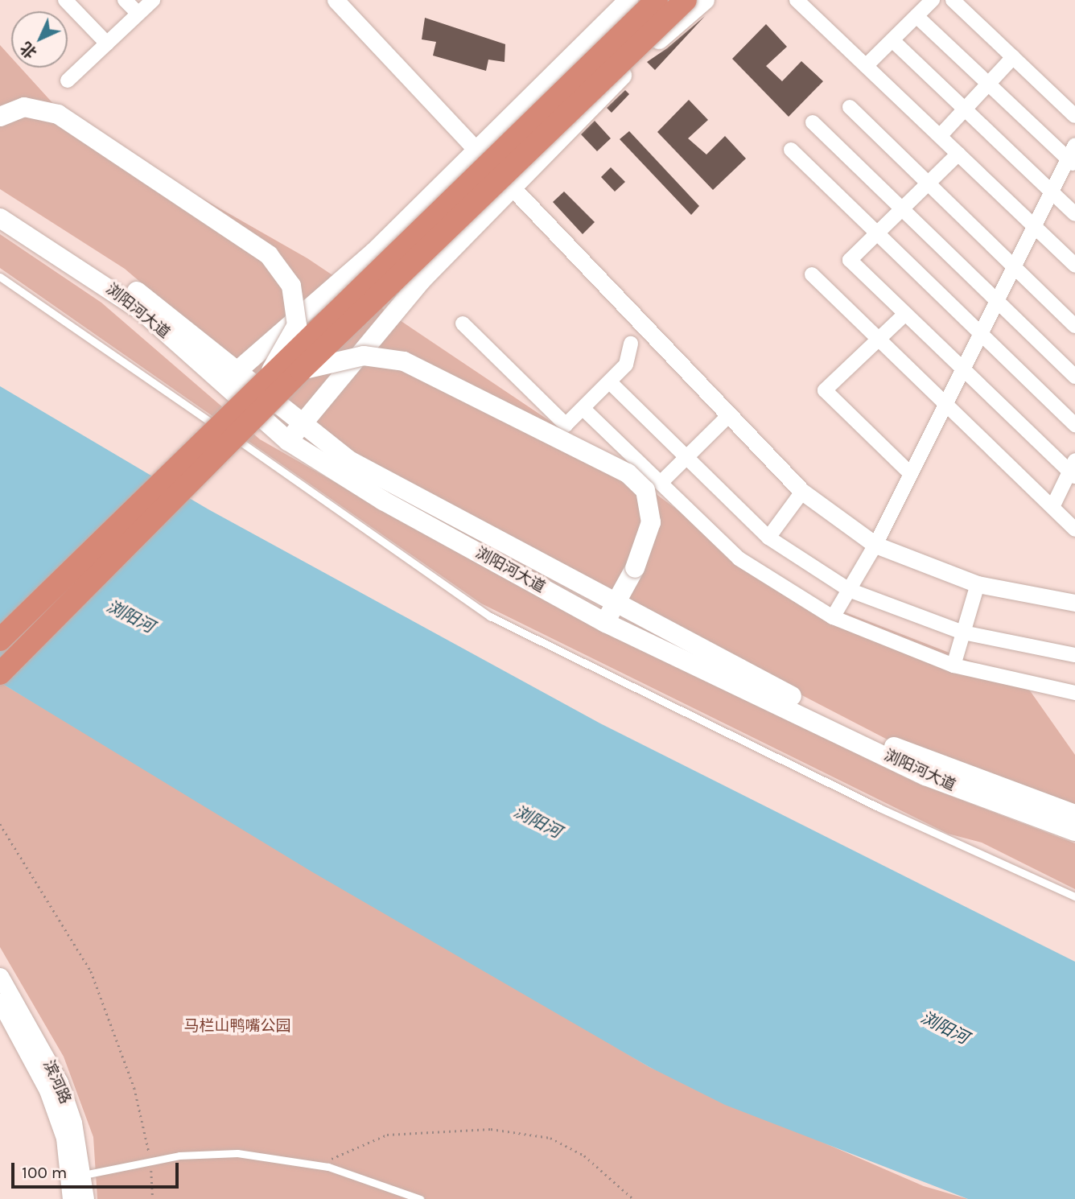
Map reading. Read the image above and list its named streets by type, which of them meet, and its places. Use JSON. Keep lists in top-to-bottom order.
{
  "streets": {
    "main road": ["浏阳河大道"],
    "street": ["滨河路"]
  },
  "water": ["浏阳河"],
  "parks": ["马栏山鸭嘴公园"],
  "scale_bar": "100 m",
  "north": "bottom left"
}
